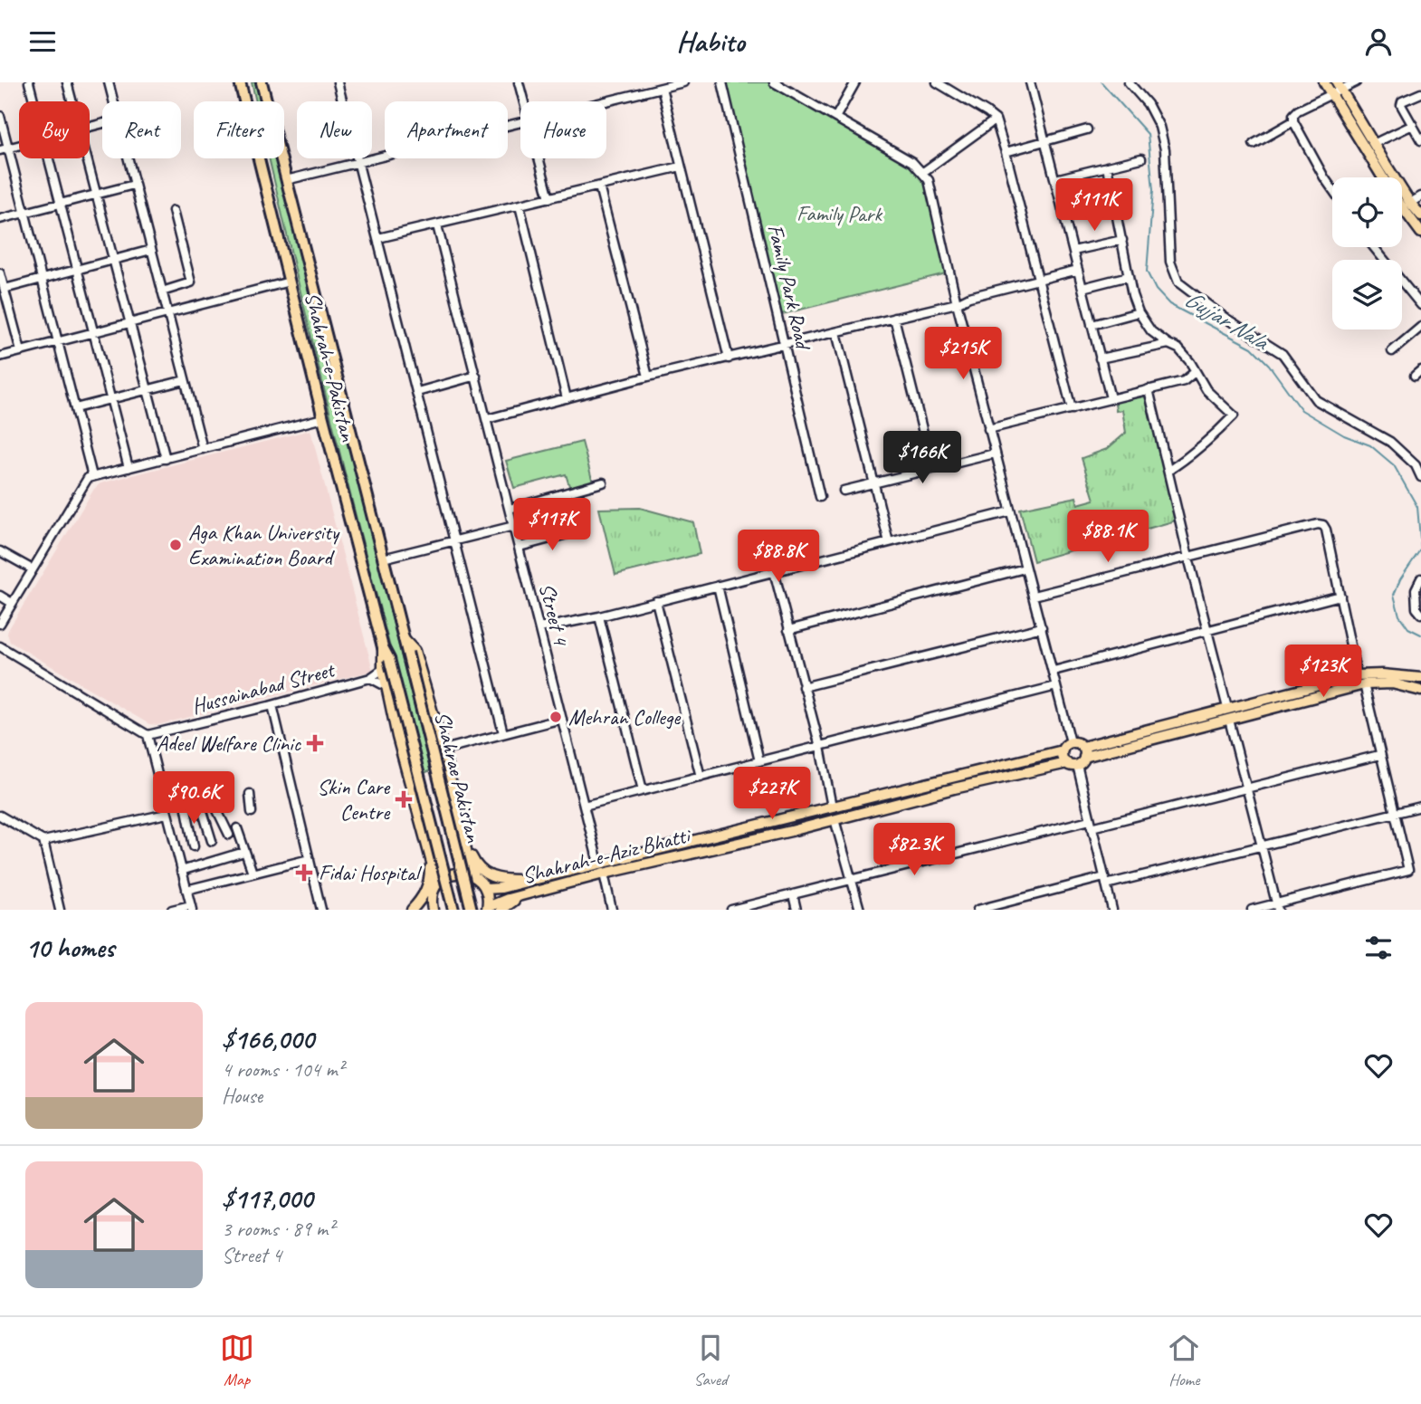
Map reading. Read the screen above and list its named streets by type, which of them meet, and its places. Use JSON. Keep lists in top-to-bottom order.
{
  "streets": {
    "highway": ["Shahrah-e-Pakistan", "Shahrae Pakistan"],
    "main road": ["Shahrah-e-Aziz Bhatti"],
    "street": ["Family Park Road", "Street 4", "Hussainabad Street"]
  },
  "crossings": [
    ["Shahrah-e-Pakistan", "Shahrae Pakistan"],
    ["Street 4", "Shahrah-e-Aziz Bhatti"]
  ],
  "water": ["Gujjar Nala"],
  "parks": ["Family Park"],
  "places": {
    "other": ["Aga Khan University Examination Board", "Mehran College"],
    "health": ["Adeel Welfare Clinic", "Skin Care Centre", "Fidai Hospital"]
  },
  "page": {
    "header": "Habito",
    "chip": [
      "Buy",
      "Rent",
      "Filters",
      "New",
      "Apartment",
      "House"
    ],
    "price": [
      "$111K",
      "$215K",
      "$166K",
      "$117K",
      "$88.1K",
      "$88.8K",
      "$123K",
      "$227K",
      "$90.6K",
      "$82.3K"
    ],
    "heading": "10 homes",
    "list": [
      {
        "name": "$166,000",
        "note": "4 rooms · 104 m² · House"
      },
      {
        "name": "$117,000",
        "note": "3 rooms · 89 m² · Street 4"
      }
    ],
    "tabs": ["Map", "Saved", "Home"]
  }
}
